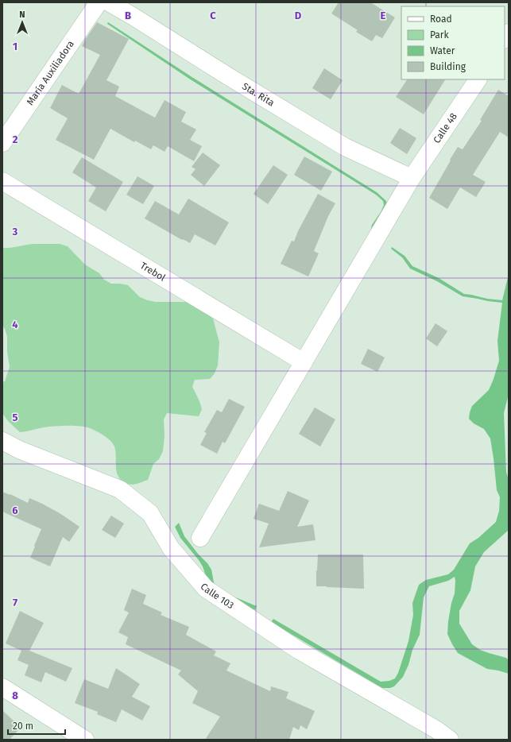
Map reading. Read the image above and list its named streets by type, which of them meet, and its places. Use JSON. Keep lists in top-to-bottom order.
{
  "streets": {
    "street": [
      "María Auxiliadora",
      "Sta. Rita",
      "Calle 48",
      "Trebol",
      "Calle 103"
    ]
  },
  "crossings": [
    ["Sta. Rita", "Calle 48"],
    ["Calle 48", "Trebol"]
  ],
  "legend": [
    "Road",
    "Park",
    "Water",
    "Building"
  ],
  "scale_bar": "20 m",
  "north": "top",
  "grid": {
    "columns": [
      "B",
      "C",
      "D",
      "E"
    ],
    "rows": [
      "1",
      "2",
      "3",
      "4",
      "5",
      "6",
      "7",
      "8"
    ]
  }
}
